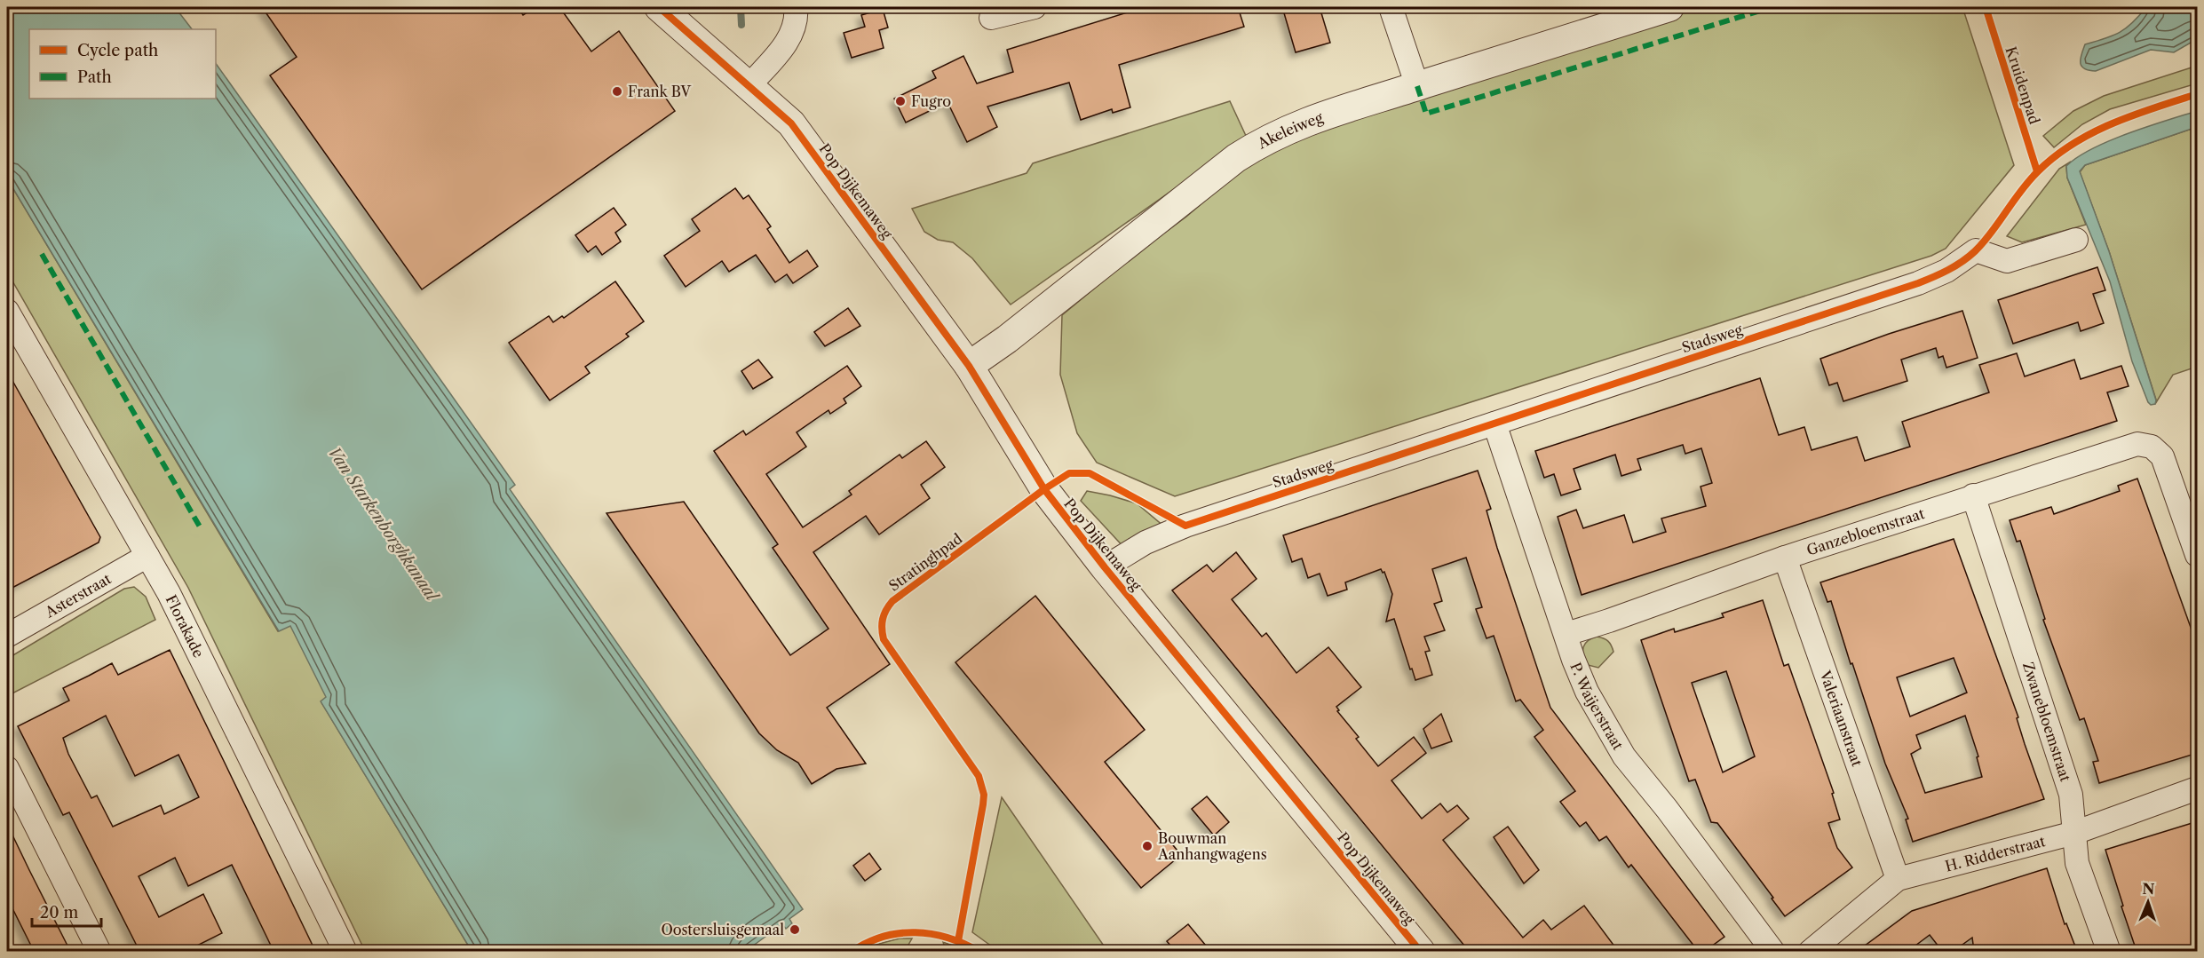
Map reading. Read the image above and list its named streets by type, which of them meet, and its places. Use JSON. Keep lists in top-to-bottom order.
{
  "streets": {
    "street": [
      "Akeleiweg",
      "Pop Dijkemaweg",
      "Stadsweg",
      "Ganzebloemstraat",
      "Asterstraat",
      "Florakade",
      "P. Waijerstraat",
      "Valeriaanstraat",
      "Zwanebloemstraat",
      "H. Ridderstraat"
    ],
    "cycle path": ["Kruidenpad", "Stratinghpad"]
  },
  "crossings": [
    ["Akeleiweg", "Pop Dijkemaweg"],
    ["Pop Dijkemaweg", "Stadsweg"],
    ["Stadsweg", "P. Waijerstraat"],
    ["Ganzebloemstraat", "P. Waijerstraat"],
    ["Ganzebloemstraat", "Valeriaanstraat"],
    ["Ganzebloemstraat", "Zwanebloemstraat"],
    ["Asterstraat", "Florakade"],
    ["Valeriaanstraat", "H. Ridderstraat"],
    ["Zwanebloemstraat", "H. Ridderstraat"]
  ],
  "water": ["Van Starkenborghkanaal"],
  "places": [
    "Frank BV",
    "Fugro",
    "Bouwman Aanhangwagens",
    "Oostersluisgemaal"
  ],
  "legend": ["Cycle path", "Path"],
  "scale_bar": "20 m",
  "north": "top"
}
